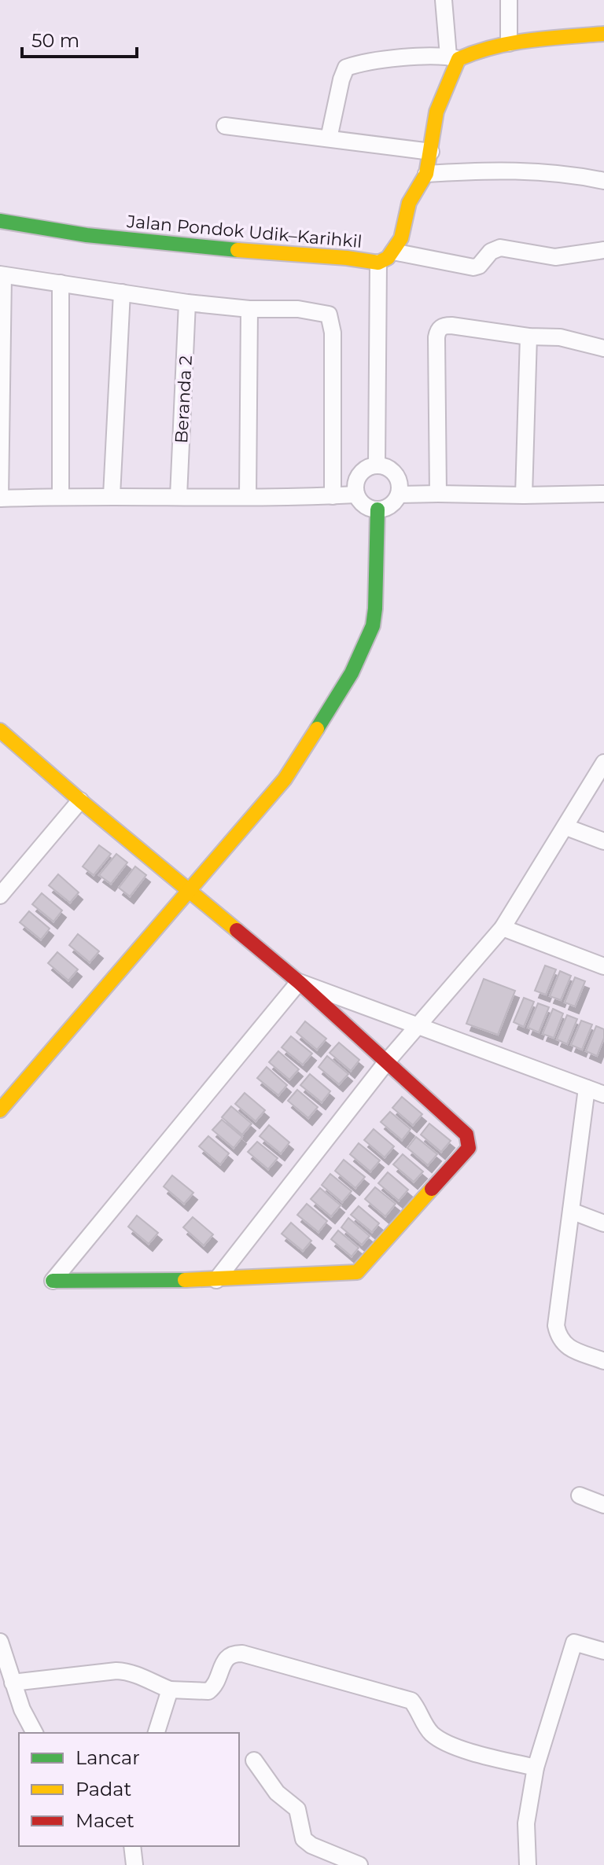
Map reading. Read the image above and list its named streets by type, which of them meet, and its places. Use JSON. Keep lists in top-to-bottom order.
{
  "streets": {
    "street": ["Jalan Pondok Udik–Karihkil", "Beranda 2"]
  },
  "legend": ["Lancar", "Padat", "Macet"],
  "scale_bar": "50 m"
}
